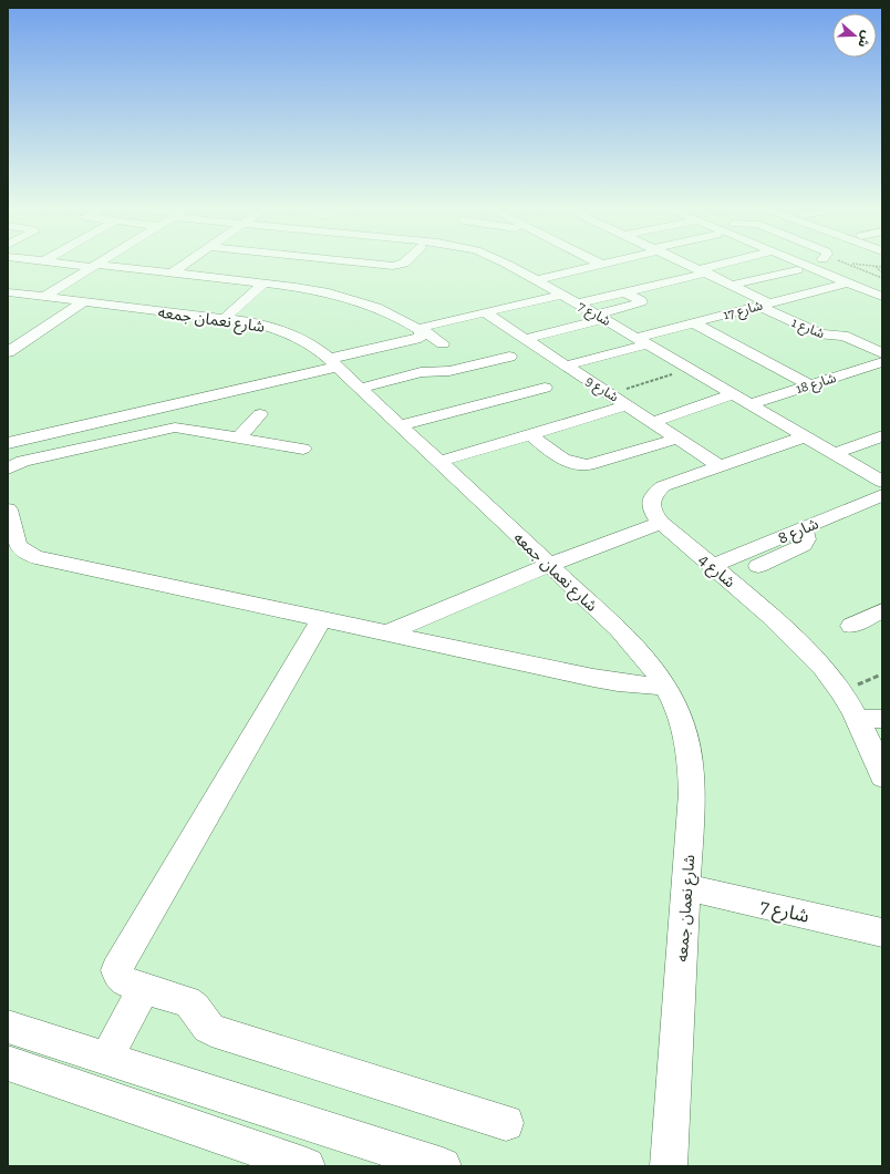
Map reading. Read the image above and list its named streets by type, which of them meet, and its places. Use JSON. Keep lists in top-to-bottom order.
{
  "streets": {
    "street": [
      "شارع 17",
      "شارع 7",
      "شارع نعمان جمعه",
      "شارع 1",
      "شارع 18",
      "شارع 9",
      "شارع 8",
      "شارع 4"
    ]
  },
  "crossings": [
    ["شارع 17", "شارع 7"],
    ["شارع 17", "شارع 1"],
    ["شارع 17", "شارع 9"],
    ["شارع 7", "شارع نعمان جمعه"],
    ["شارع 7", "شارع 18"],
    ["شارع 7", "شارع 4"],
    ["شارع 9", "شارع 4"],
    ["شارع 8", "شارع 4"]
  ],
  "north": "right"
}
